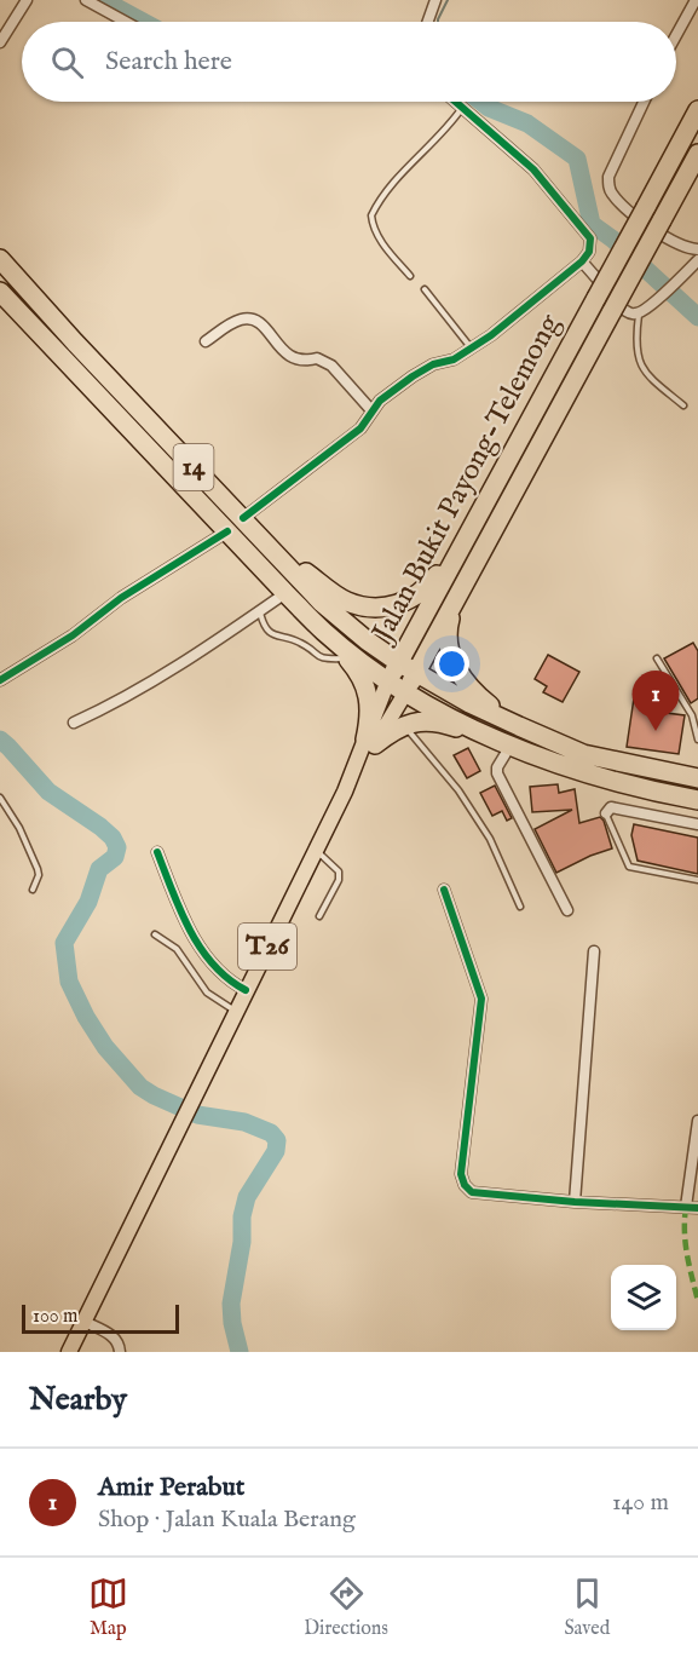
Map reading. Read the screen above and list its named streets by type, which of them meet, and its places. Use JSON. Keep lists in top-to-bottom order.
{
  "streets": {
    "highway": ["14", "Jalan Bukit Payong-Telemong"],
    "main road": ["T26"]
  },
  "crossings": [
    ["14", "Jalan Bukit Payong-Telemong"]
  ],
  "scale_bar": "100 m",
  "page": {
    "search": "Search here",
    "pins": "1",
    "scale": "100 m",
    "heading": "Nearby",
    "list": [
      {
        "mark": "1",
        "name": "Amir Perabut",
        "note": "Shop · Jalan Kuala Berang",
        "value": "140 m"
      }
    ],
    "nav": ["Map", "Directions", "Saved"]
  }
}
